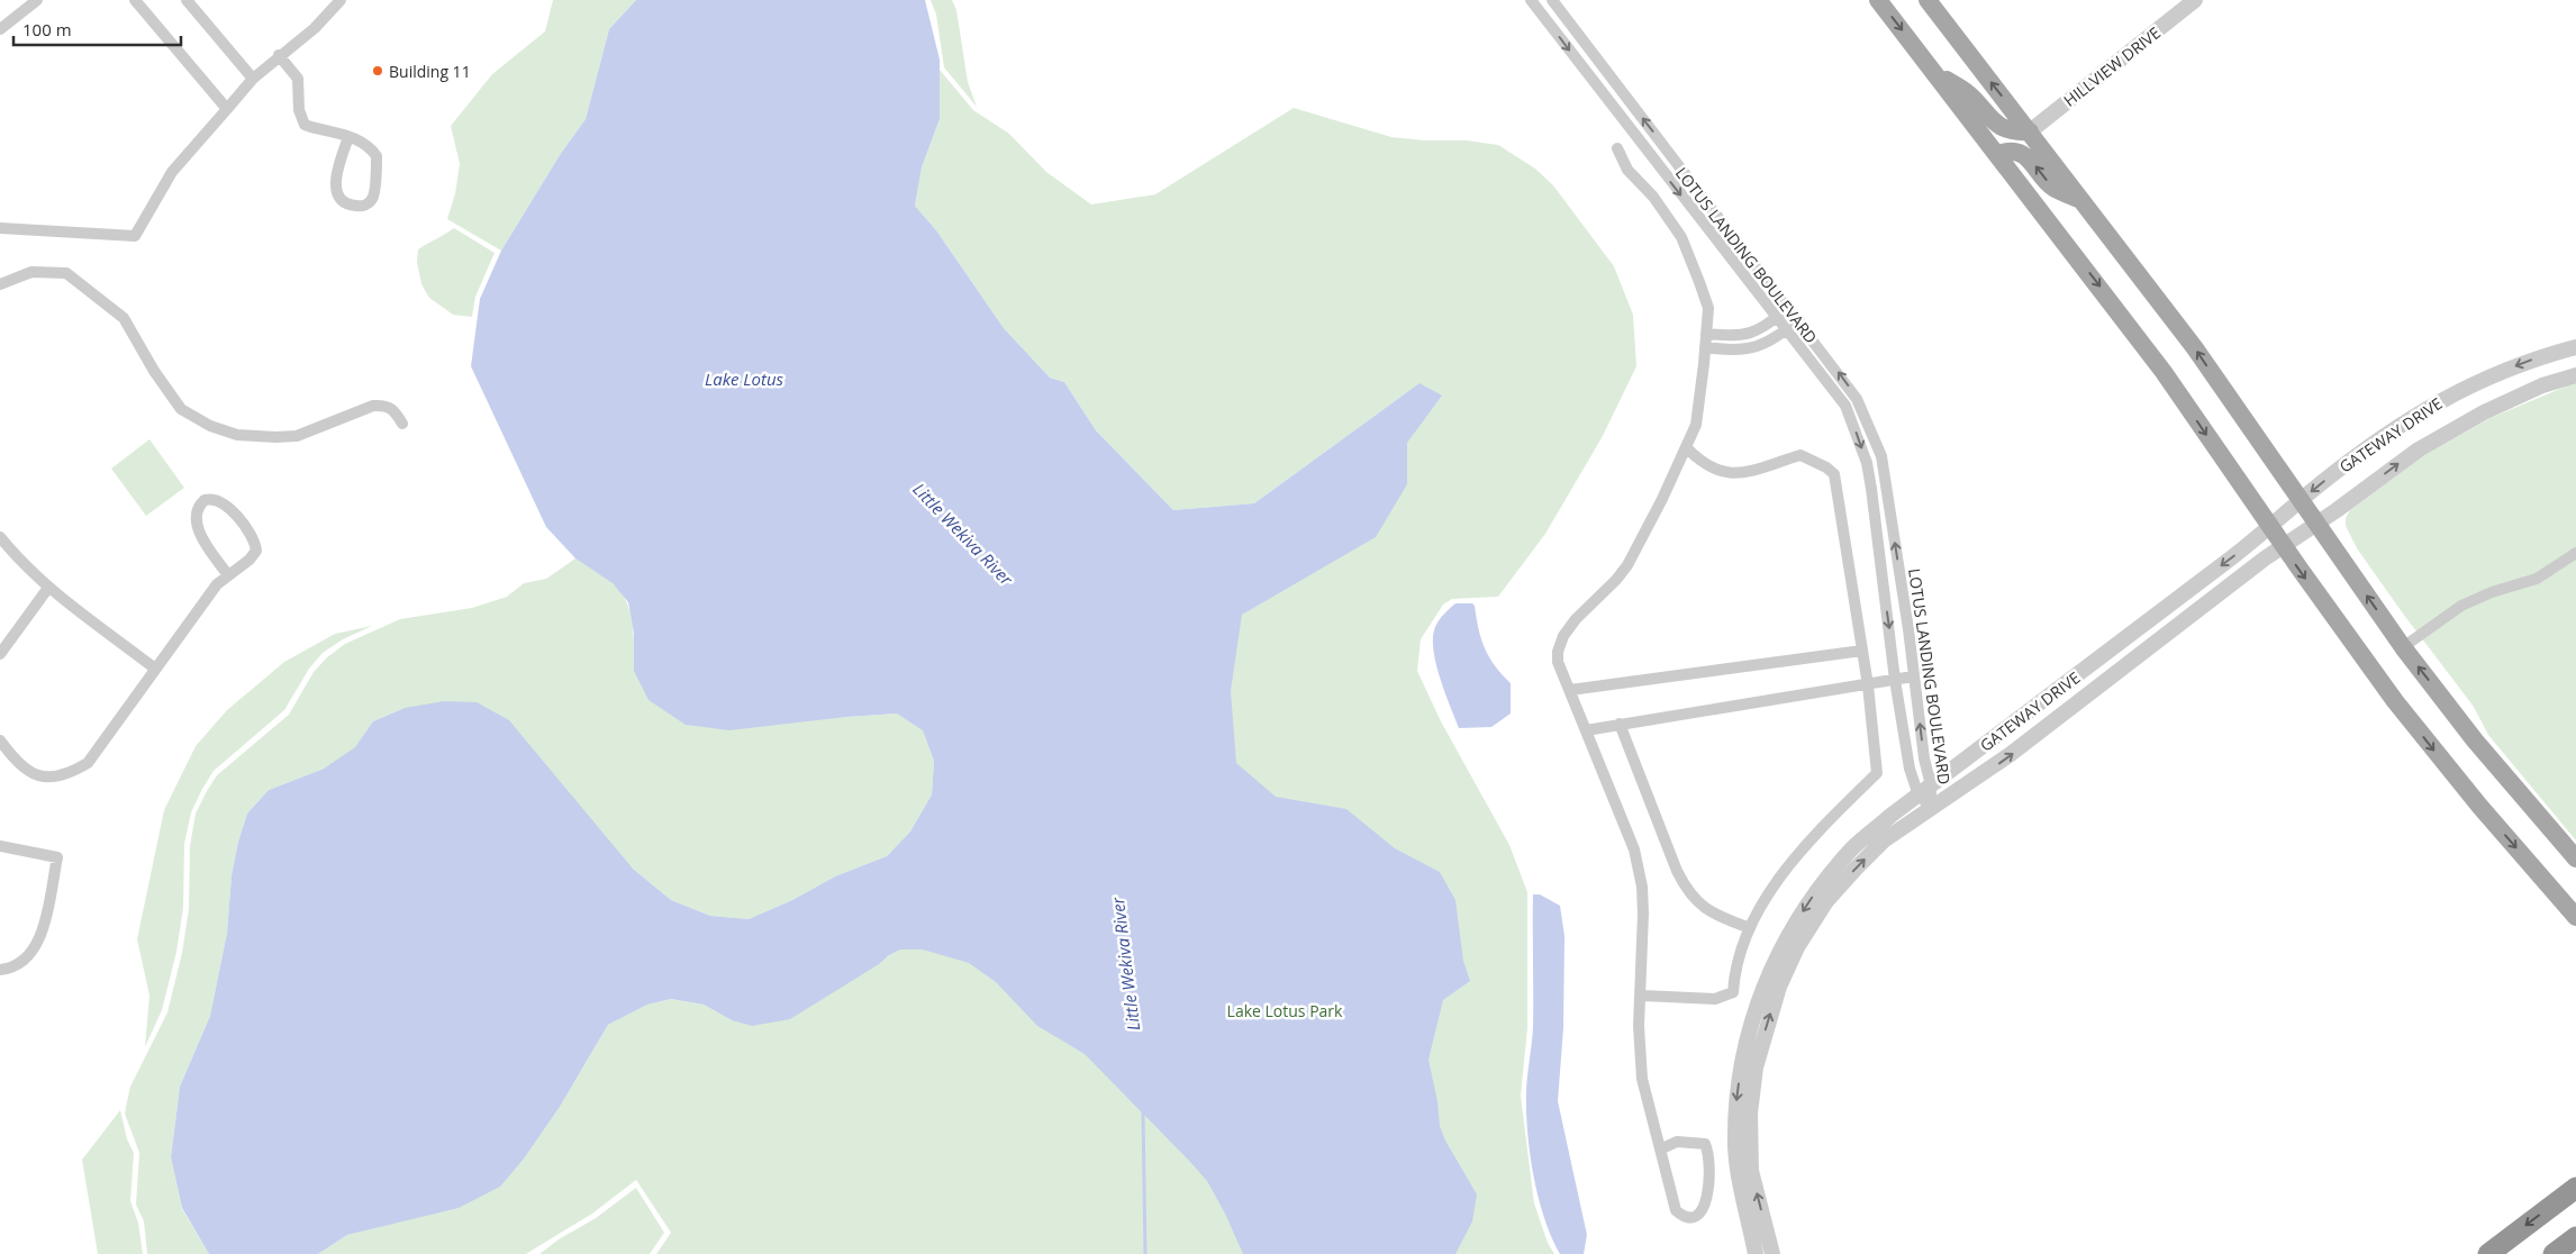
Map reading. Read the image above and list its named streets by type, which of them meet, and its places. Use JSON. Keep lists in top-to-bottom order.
{
  "streets": {
    "street": ["HILLVIEW DRIVE", "LOTUS LANDING BOULEVARD", "GATEWAY DRIVE"]
  },
  "crossings": [
    ["LOTUS LANDING BOULEVARD", "GATEWAY DRIVE"]
  ],
  "water": ["Lake Lotus", "Little Wekiva River"],
  "parks": ["Lake Lotus Park"],
  "places": ["Building 11"],
  "scale_bar": "100 m"
}
